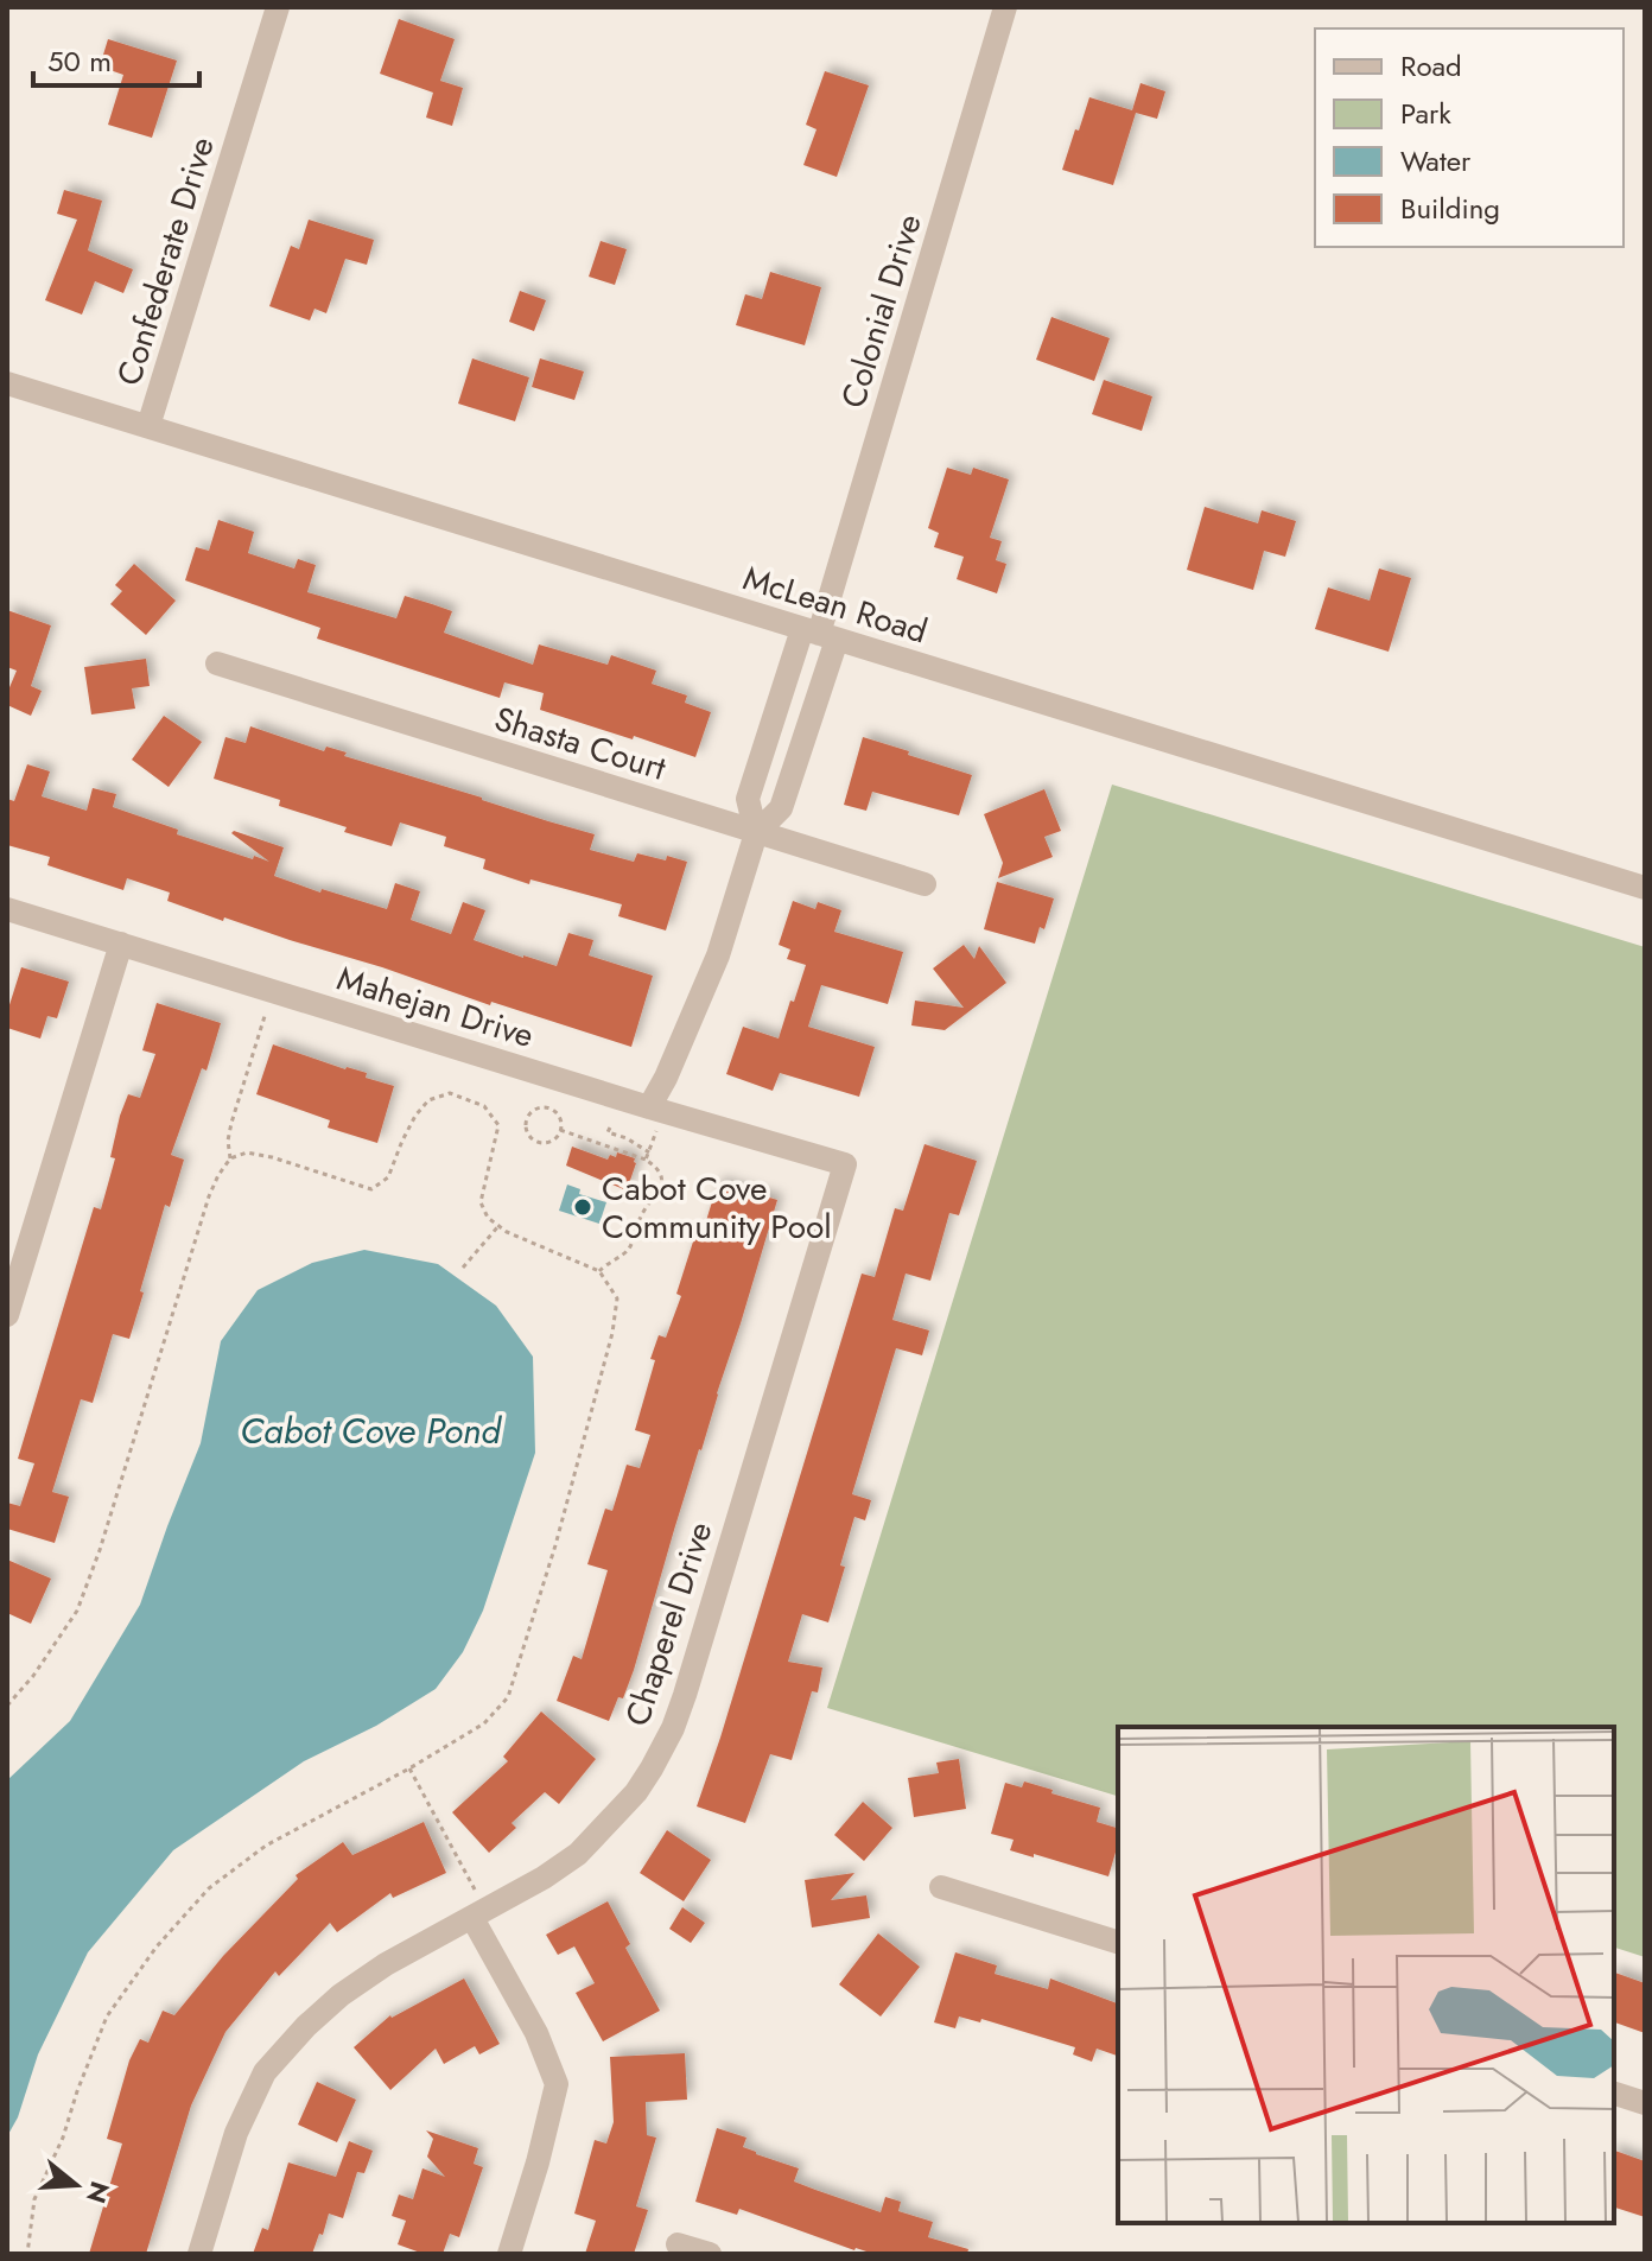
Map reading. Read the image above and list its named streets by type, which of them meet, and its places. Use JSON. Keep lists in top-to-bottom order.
{
  "streets": {
    "street": [
      "Confederate Drive",
      "Colonial Drive",
      "McLean Road",
      "Shasta Court",
      "Mahejan Drive",
      "Chaperel Drive"
    ]
  },
  "crossings": [
    ["Confederate Drive", "McLean Road"],
    ["Colonial Drive", "McLean Road"],
    ["Mahejan Drive", "Chaperel Drive"]
  ],
  "water": ["Cabot Cove Pond"],
  "places": ["Cabot Cove Community Pool"],
  "legend": [
    "Road",
    "Park",
    "Water",
    "Building"
  ],
  "scale_bar": "50 m",
  "north": "right"
}
